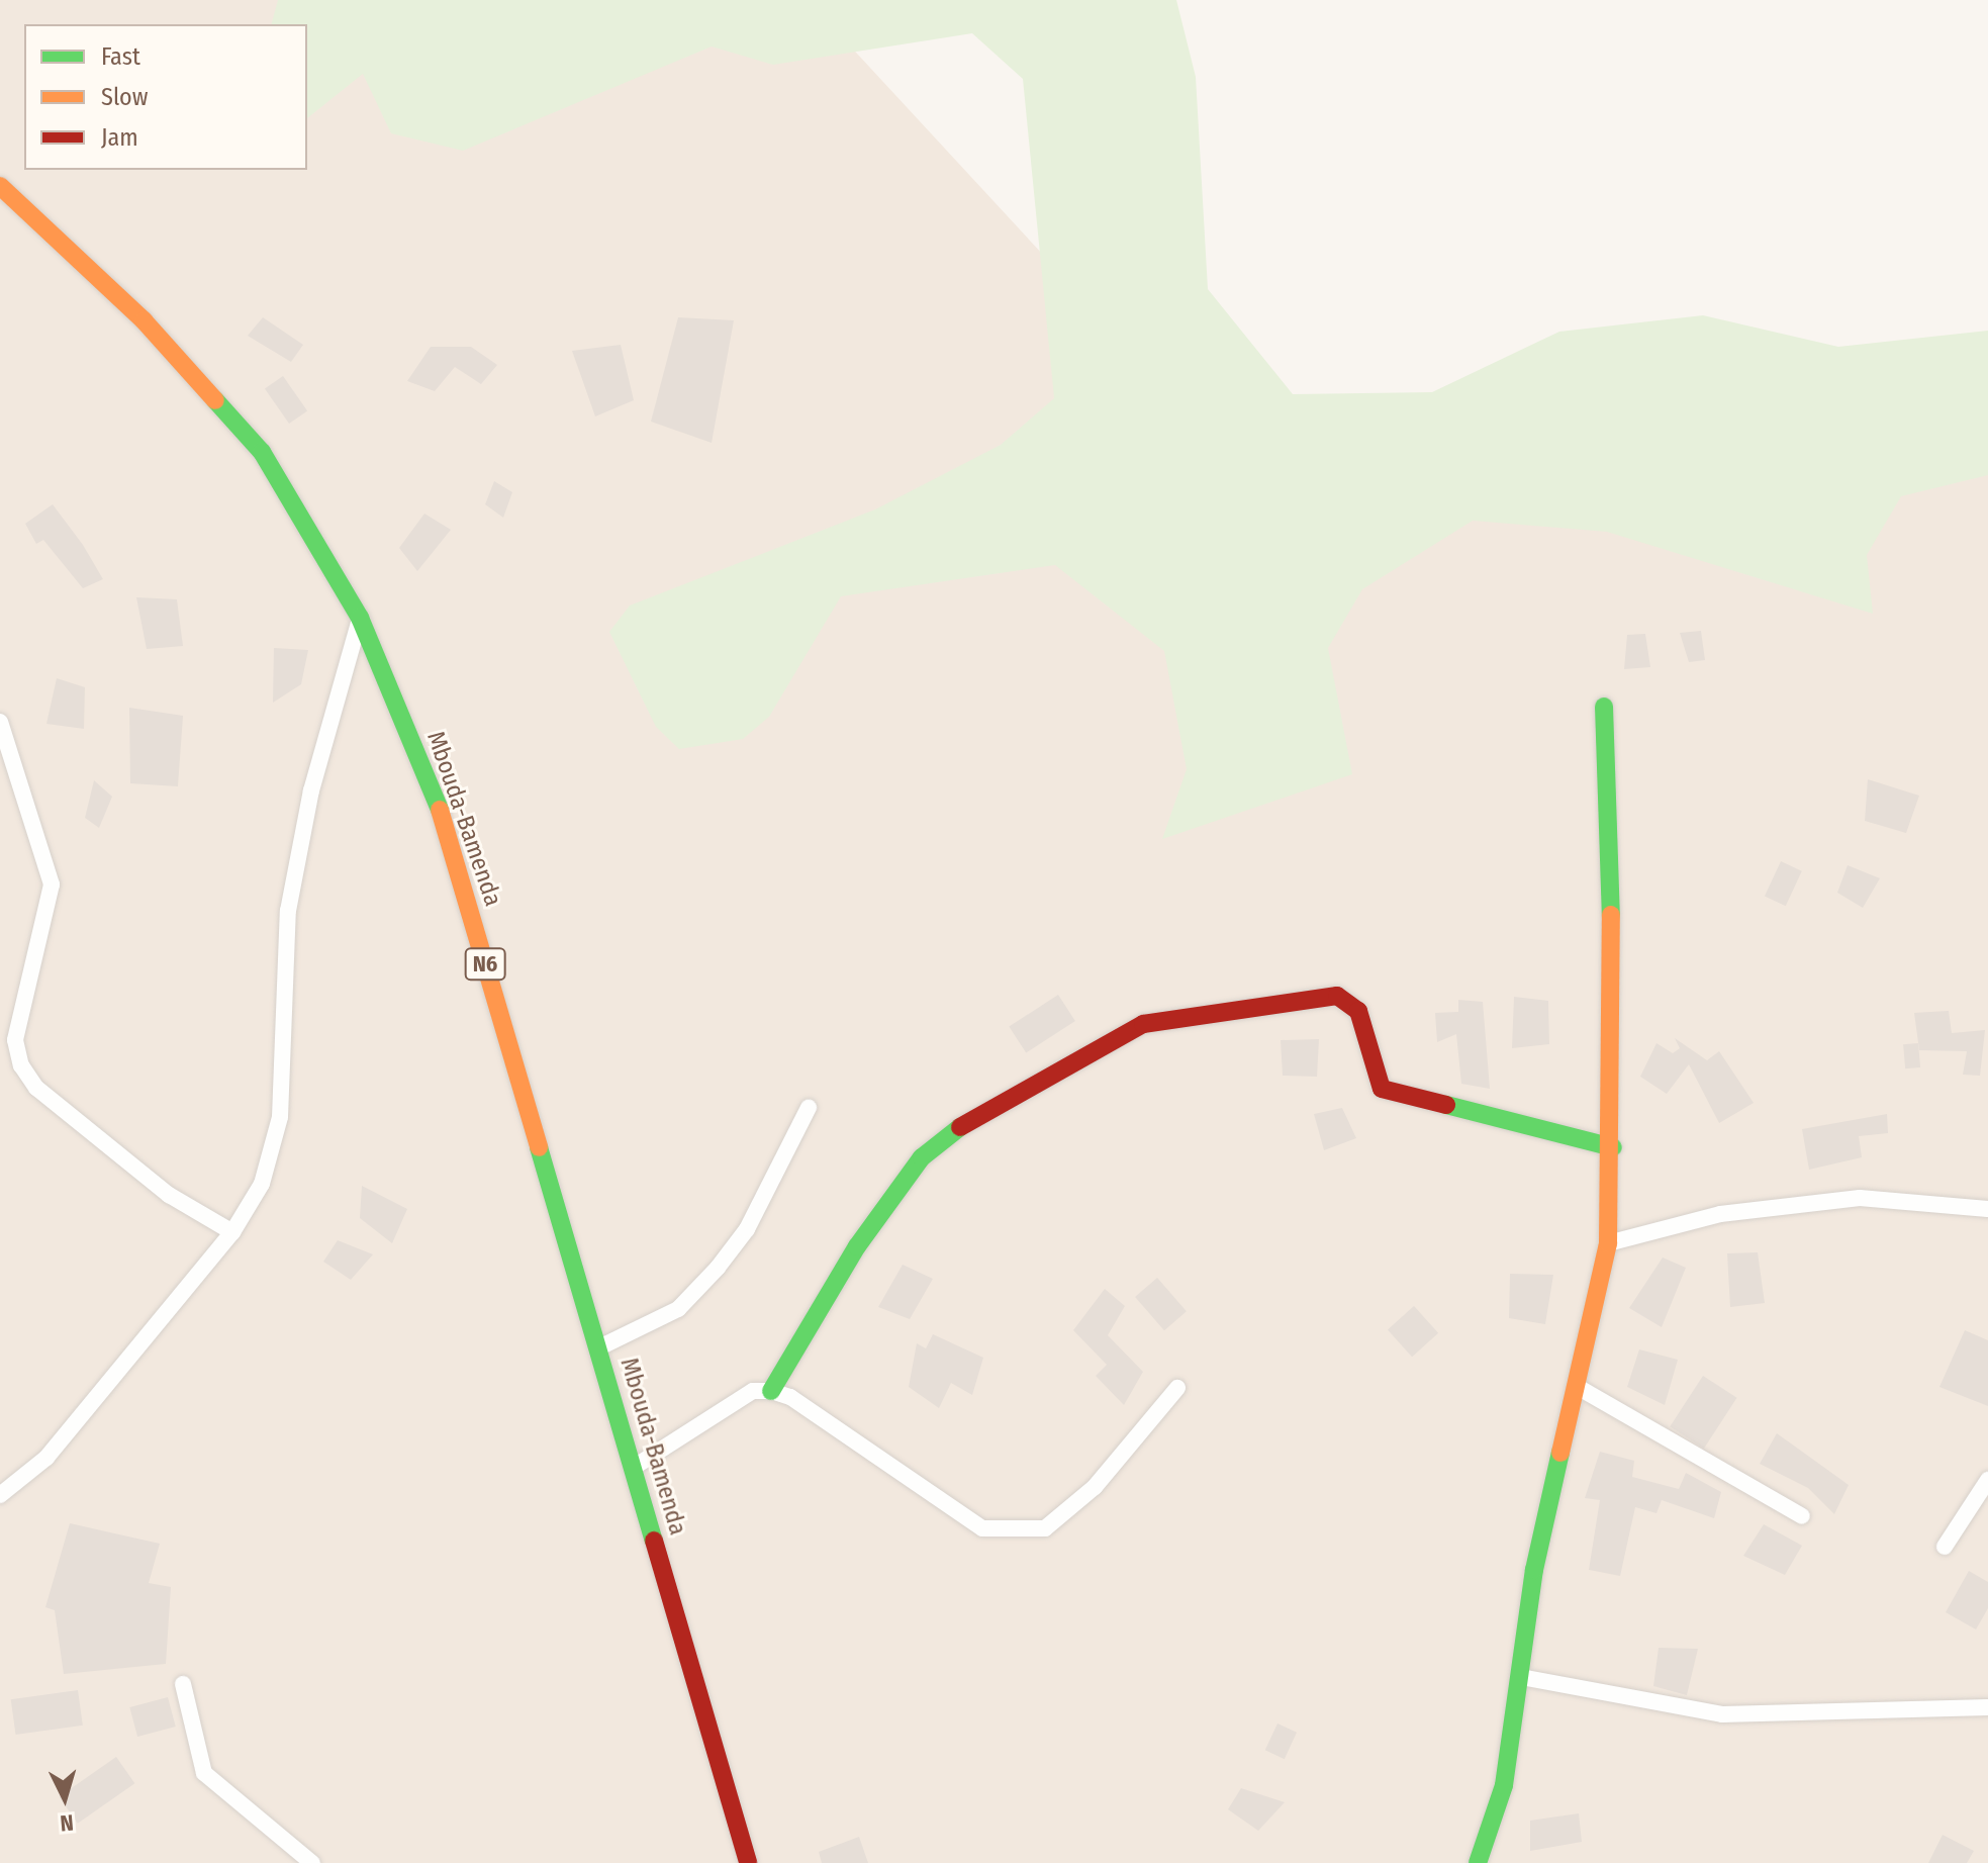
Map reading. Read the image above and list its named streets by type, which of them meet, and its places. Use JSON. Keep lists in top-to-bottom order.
{
  "streets": {
    "main road": ["Mbouda-Bamenda", "N6"]
  },
  "legend": ["Fast", "Slow", "Jam"],
  "north": "bottom"
}
